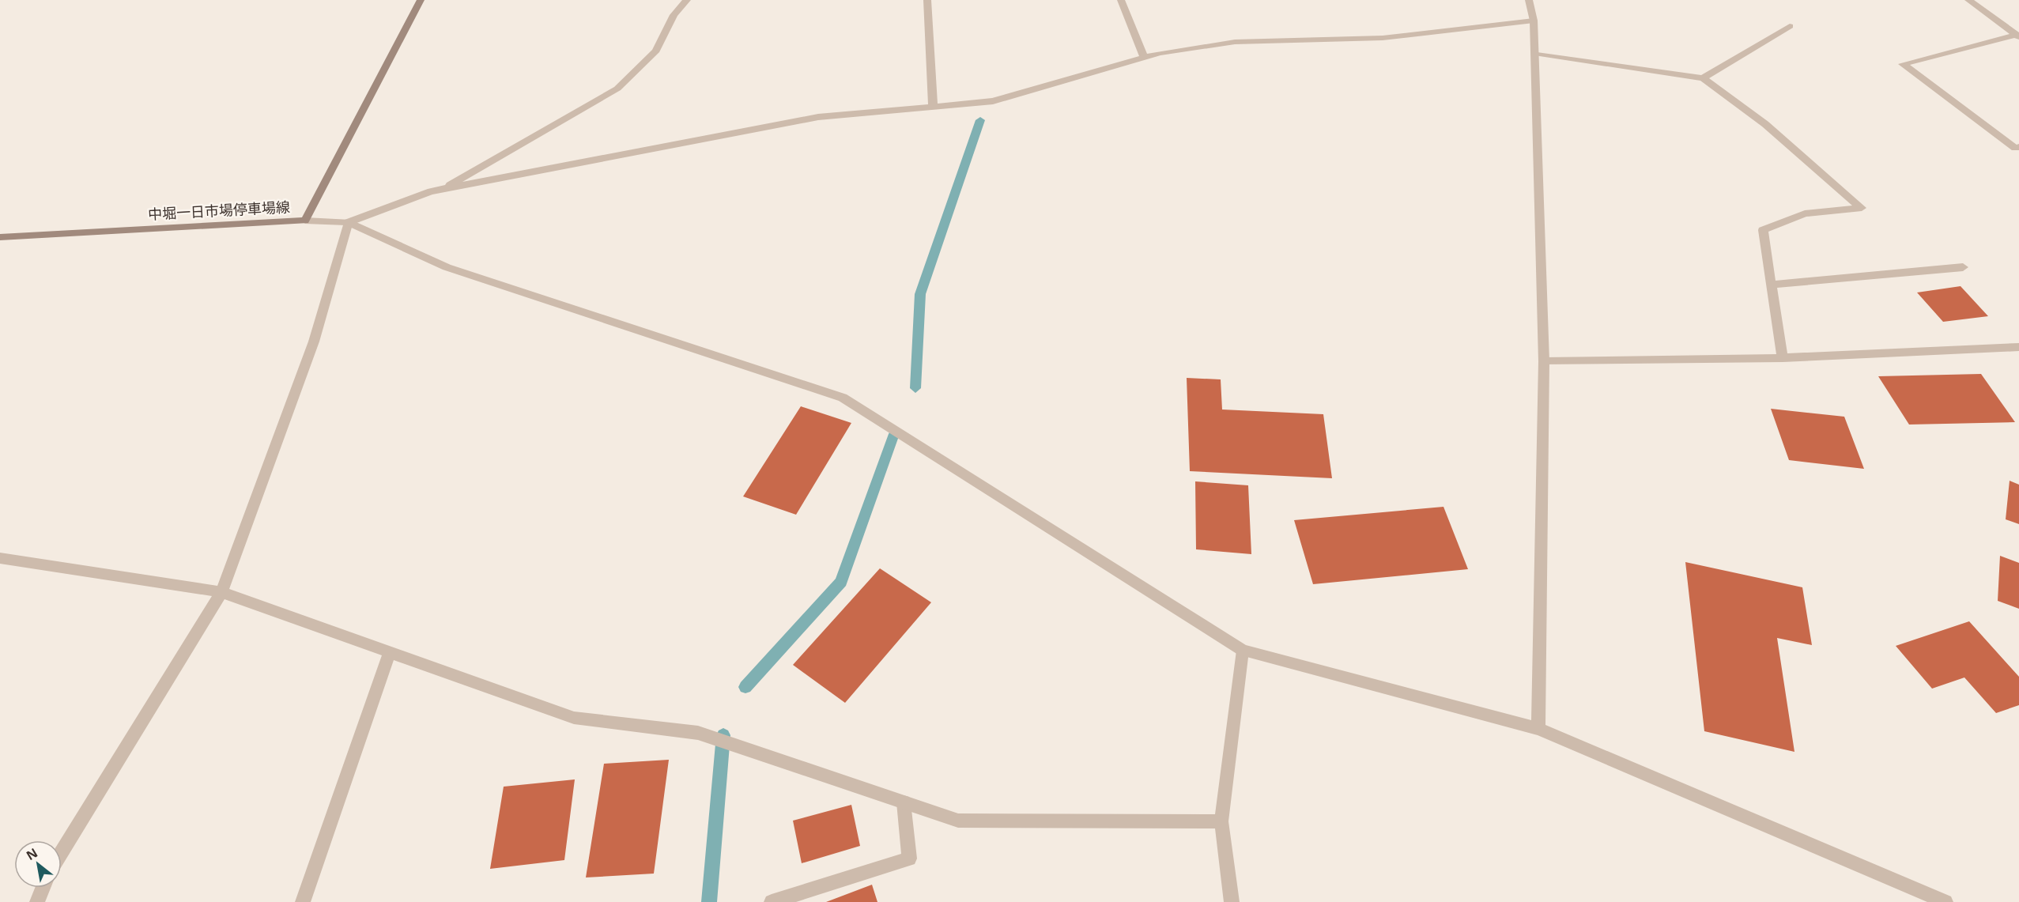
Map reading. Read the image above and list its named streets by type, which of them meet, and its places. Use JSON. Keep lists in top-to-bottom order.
{
  "streets": {
    "main road": ["中堀一日市場停車場線"]
  },
  "north": "top left"
}
